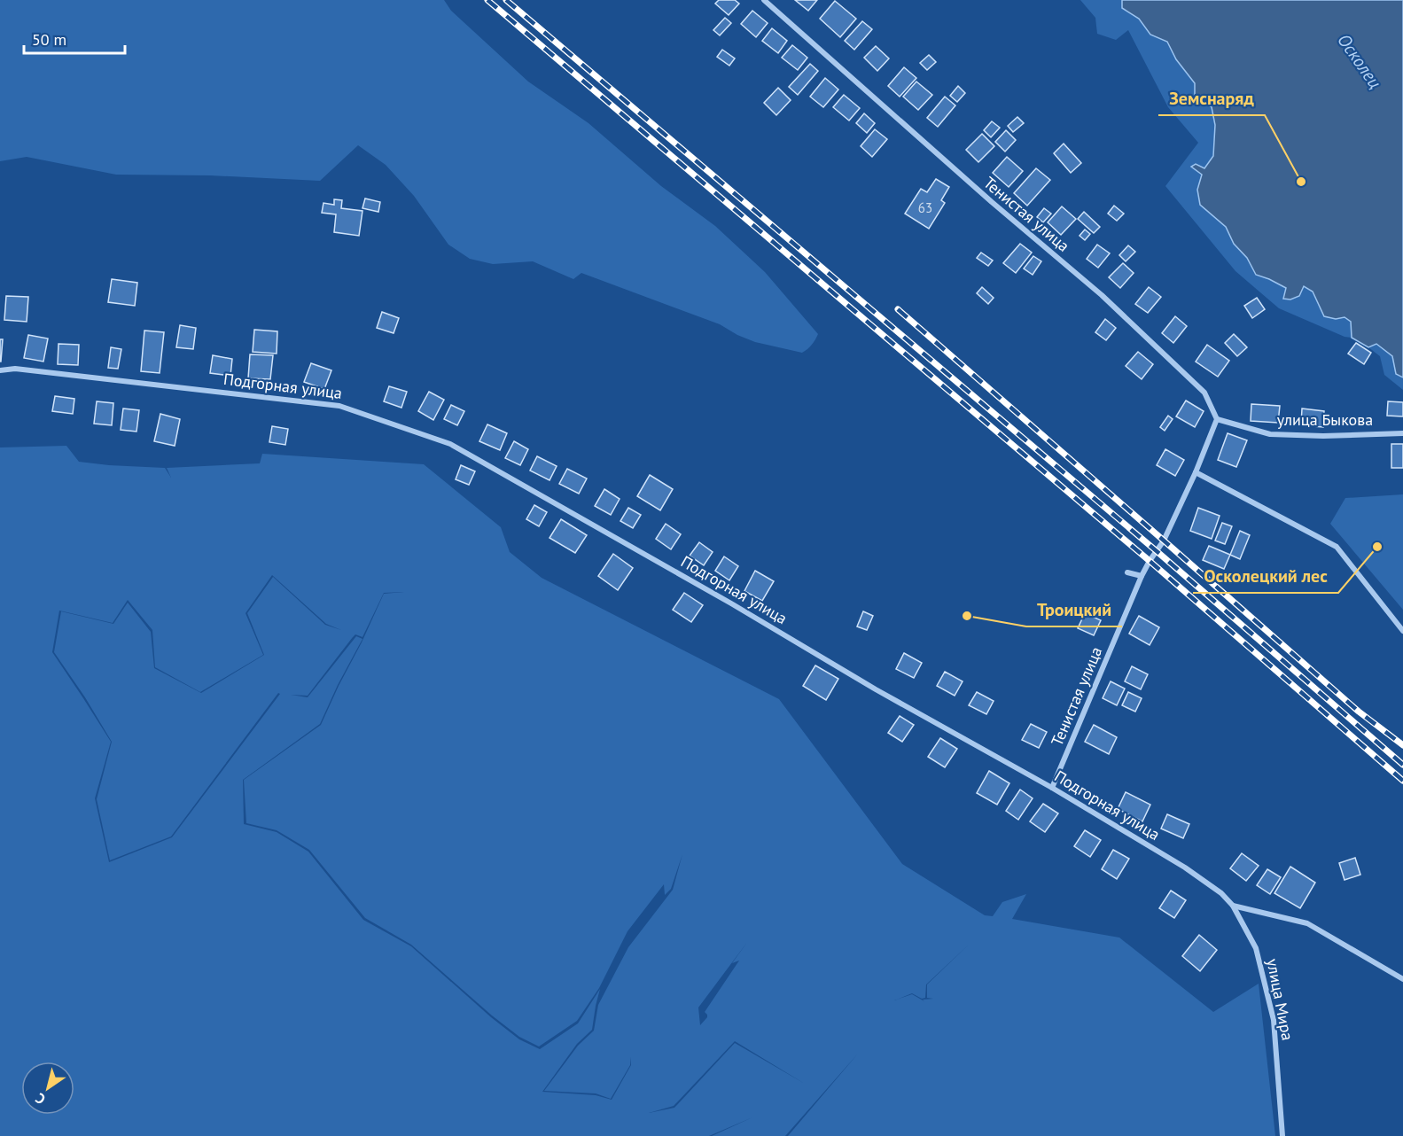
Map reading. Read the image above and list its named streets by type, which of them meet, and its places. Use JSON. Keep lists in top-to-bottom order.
{
  "streets": {
    "street": [
      "Тенистая улица",
      "Подгорная улица",
      "улица Быкова",
      "улица Мира"
    ]
  },
  "crossings": [
    ["Тенистая улица", "Подгорная улица"],
    ["Тенистая улица", "улица Быкова"],
    ["Подгорная улица", "улица Мира"]
  ],
  "water": ["Осколец"],
  "places": ["Земснаряд", "Осколецкий лес", "Троицкий"],
  "house_numbers": ["63"],
  "scale_bar": "50 m",
  "north": "bottom left"
}
